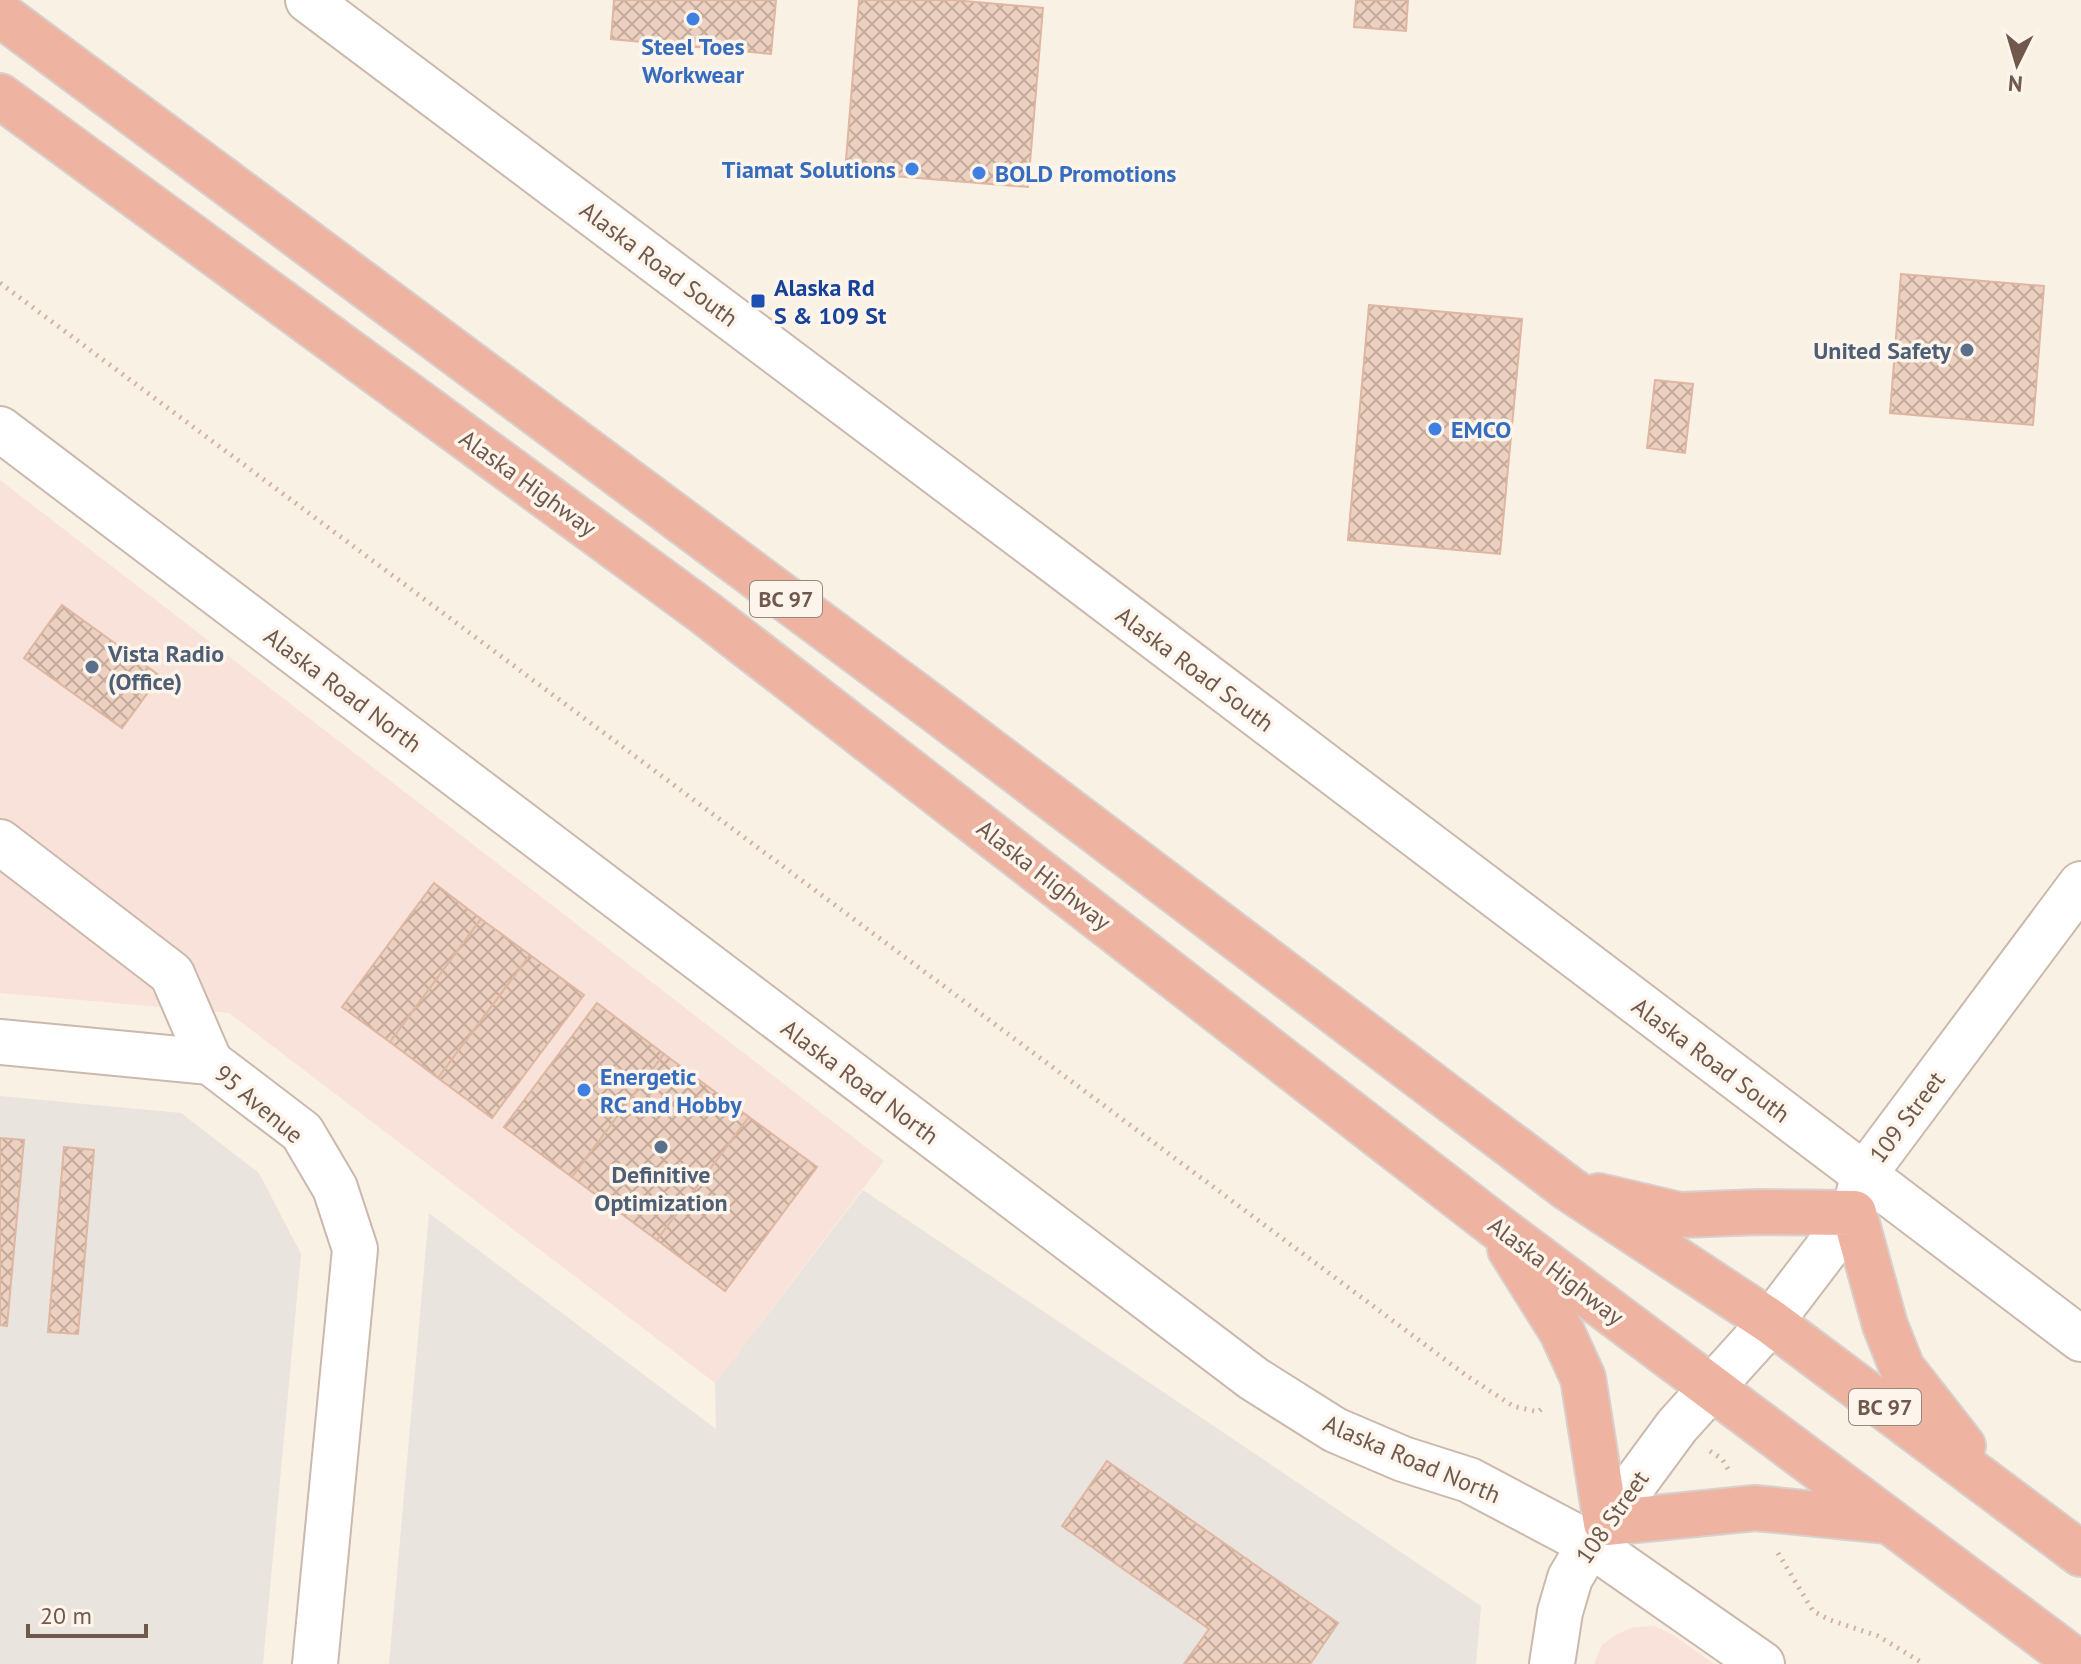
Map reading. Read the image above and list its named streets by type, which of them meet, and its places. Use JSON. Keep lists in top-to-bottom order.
{
  "streets": {
    "highway": ["Alaska Highway", "BC 97"],
    "street": [
      "Alaska Road South",
      "Alaska Road North",
      "95 Avenue",
      "109 Street",
      "108 Street"
    ]
  },
  "crossings": [
    ["Alaska Road South", "109 Street"],
    ["Alaska Highway", "109 Street"],
    ["Alaska Highway", "108 Street"],
    ["BC 97", "109 Street"],
    ["Alaska Road North", "108 Street"],
    ["109 Street", "108 Street"]
  ],
  "places": {
    "other": [
      "Steel Toes Workwear",
      "Tiamat Solutions",
      "BOLD Promotions",
      "United Safety",
      "EMCO",
      "Vista Radio (Office)",
      "Energetic RC and Hobby",
      "Definitive Optimization"
    ],
    "transit": ["Alaska Rd S & 109 St"]
  },
  "scale_bar": "20 m",
  "north": "bottom"
}
